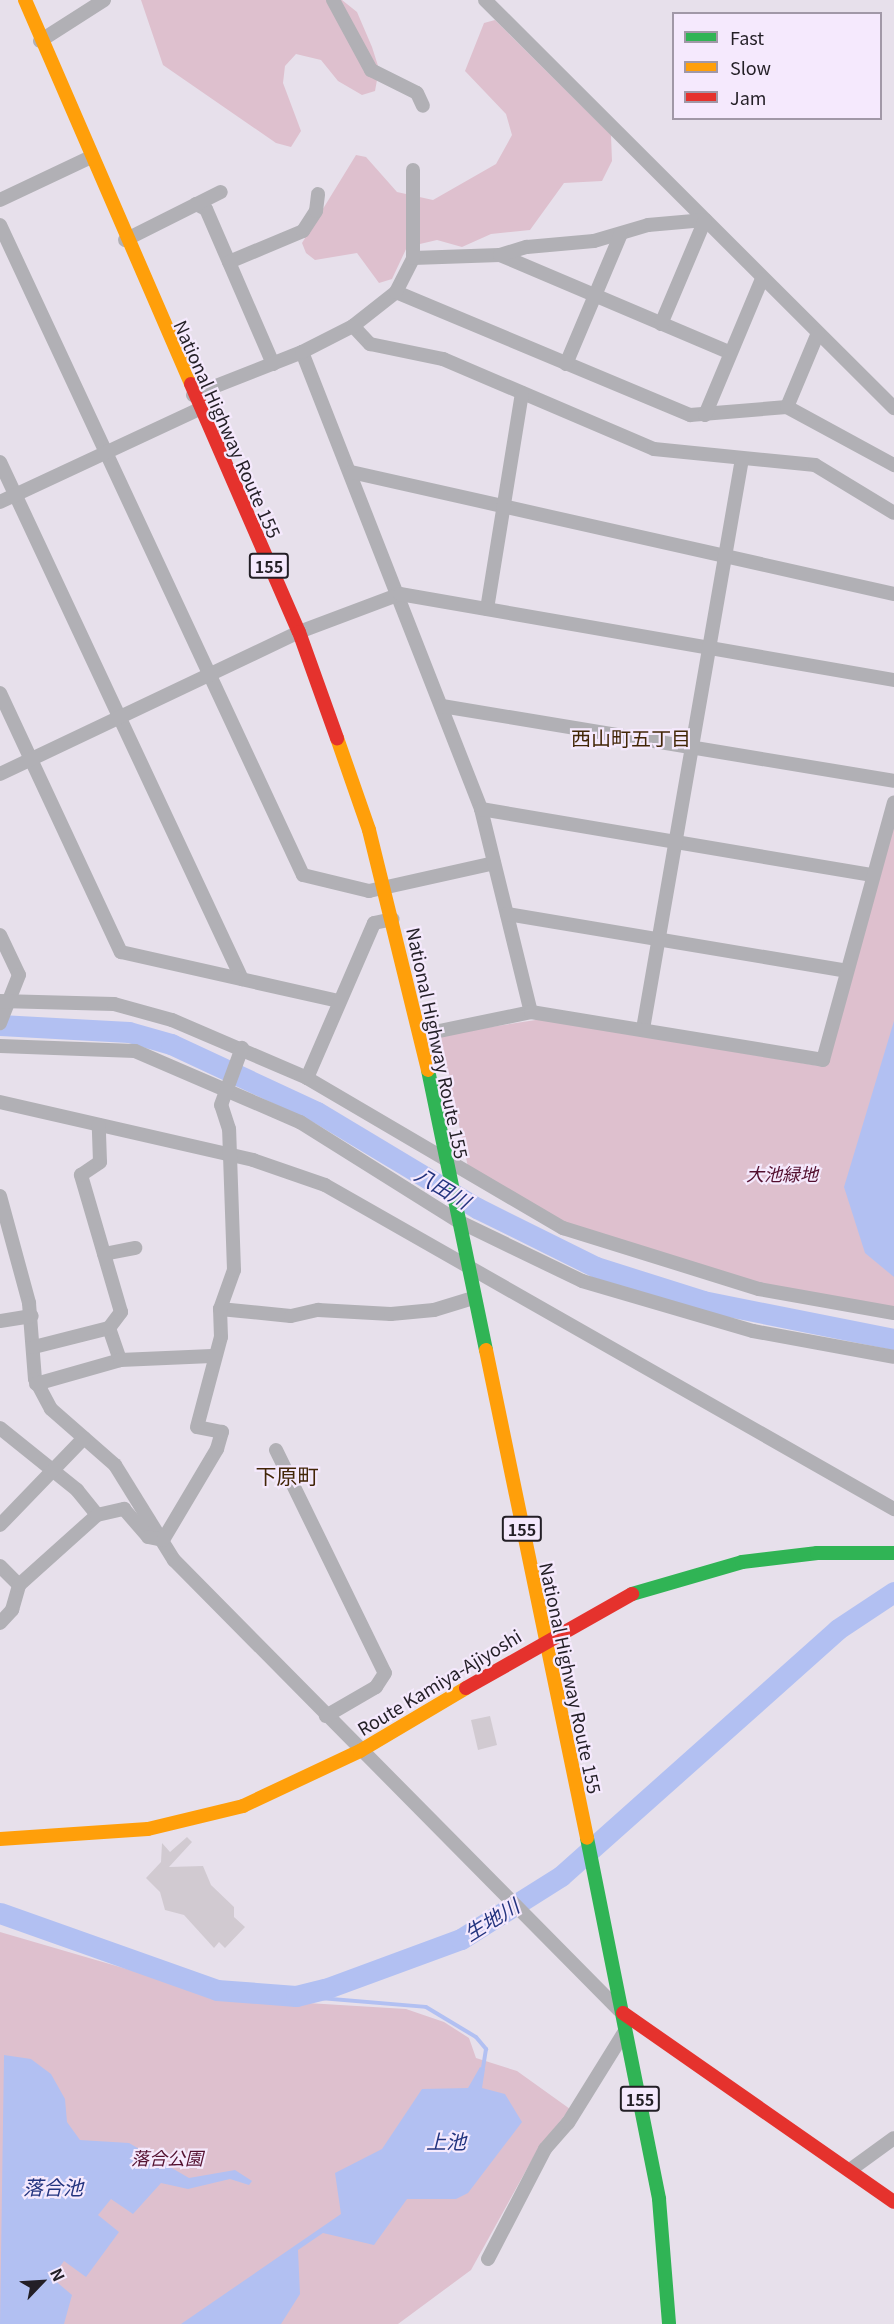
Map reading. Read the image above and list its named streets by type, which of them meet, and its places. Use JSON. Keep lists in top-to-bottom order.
{
  "streets": {
    "main road": ["National Highway Route 155", "155", "Route Kamiya-Ajiyoshi"]
  },
  "crossings": [
    ["National Highway Route 155", "Route Kamiya-Ajiyoshi"]
  ],
  "districts": ["西山町五丁目", "下原町"],
  "water": [
    "八田川",
    "生地川",
    "上池",
    "落合池"
  ],
  "parks": ["大池緑地", "落合公園"],
  "legend": ["Fast", "Slow", "Jam"],
  "north": "top right"
}
